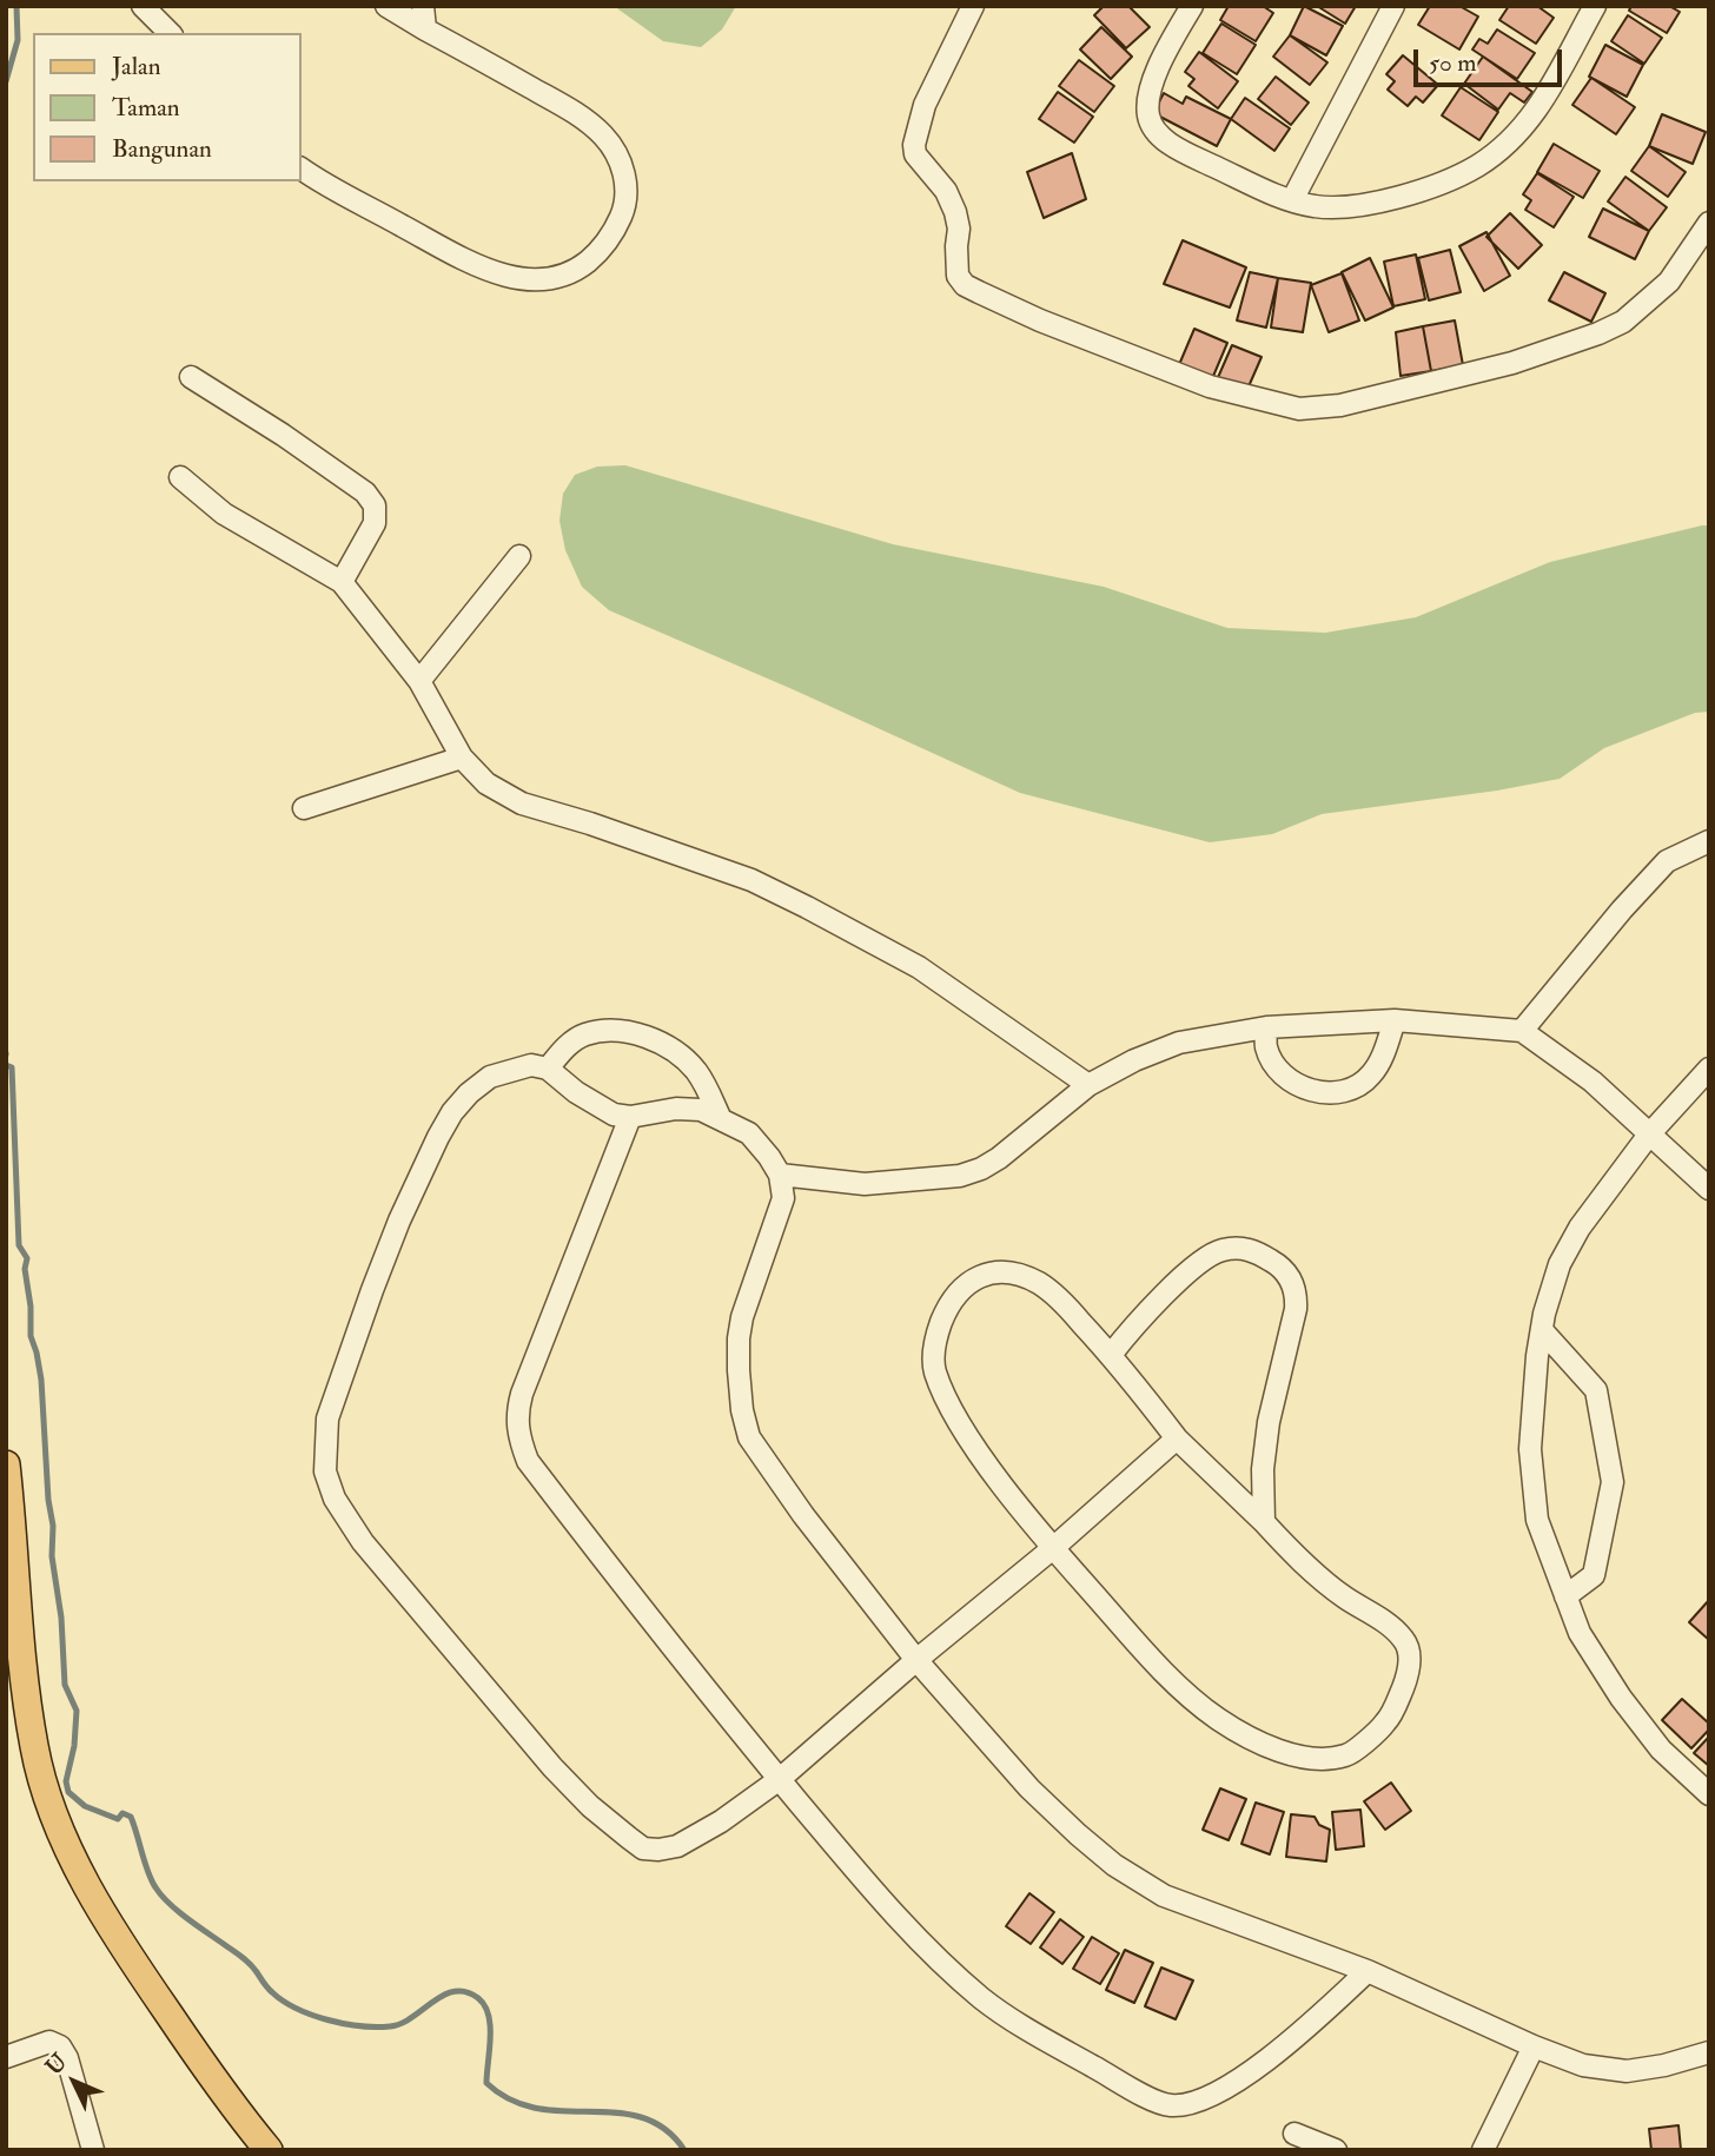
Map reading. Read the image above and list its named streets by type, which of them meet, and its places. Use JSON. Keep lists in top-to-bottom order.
{
  "legend": ["Jalan", "Taman", "Bangunan"],
  "scale_bar": "50 m",
  "north": "top left"
}
